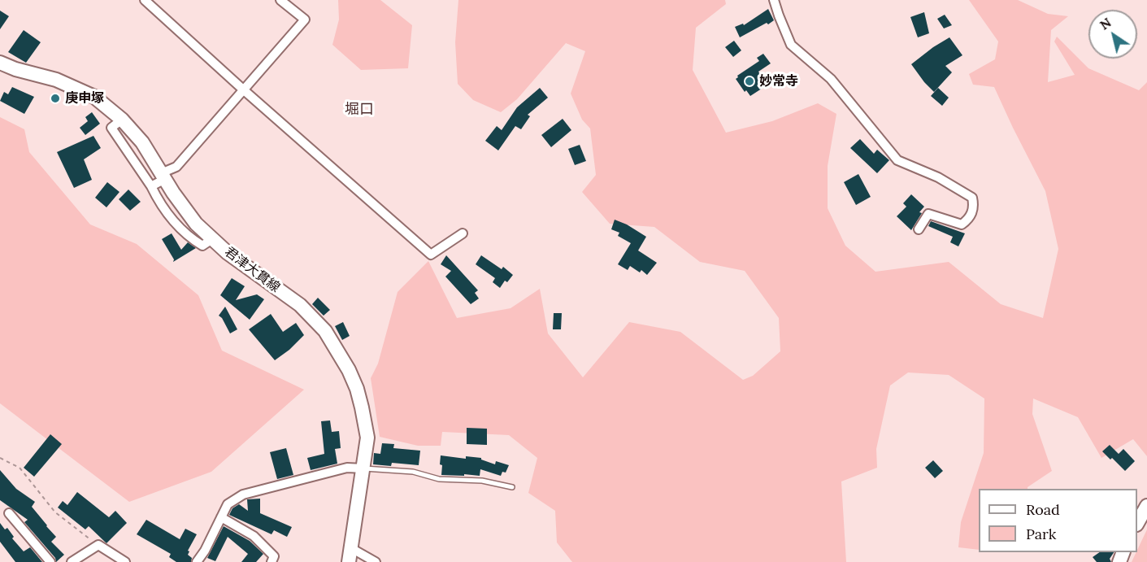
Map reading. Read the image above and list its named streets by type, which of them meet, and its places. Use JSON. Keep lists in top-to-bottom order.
{
  "streets": {
    "main road": ["君津大貫線"]
  },
  "districts": ["堀口"],
  "places": ["妙常寺", "庚申塚"],
  "legend": ["Road", "Park"],
  "north": "top left"
}
